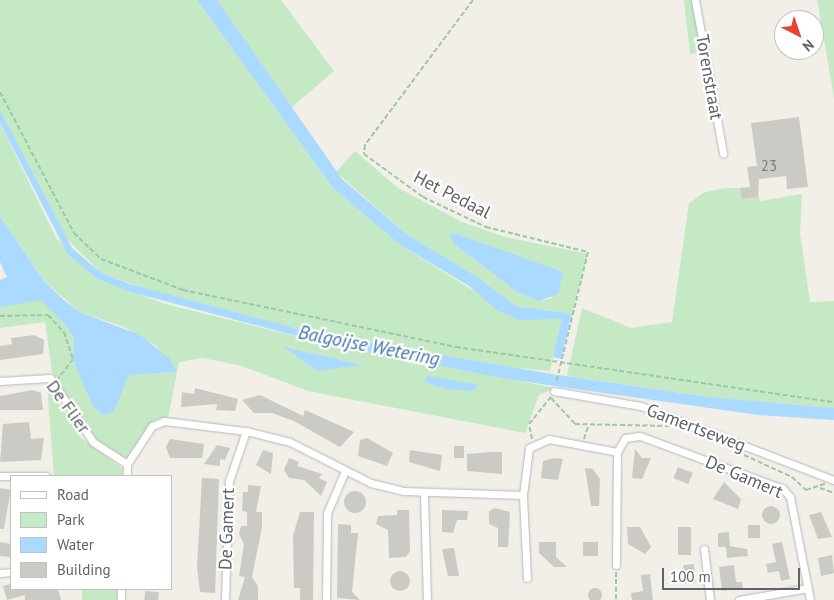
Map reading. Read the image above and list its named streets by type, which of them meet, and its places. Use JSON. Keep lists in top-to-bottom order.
{
  "streets": {
    "street": [
      "Torenstraat",
      "De Flier",
      "Gamertseweg",
      "De Gamert"
    ],
    "path": ["Het Pedaal"]
  },
  "crossings": [
    ["Het Pedaal", "Gamertseweg"]
  ],
  "water": ["Balgoijse Wetering"],
  "house_numbers": ["23"],
  "legend": [
    "Road",
    "Park",
    "Water",
    "Building"
  ],
  "scale_bar": "100 m",
  "north": "bottom right"
}
